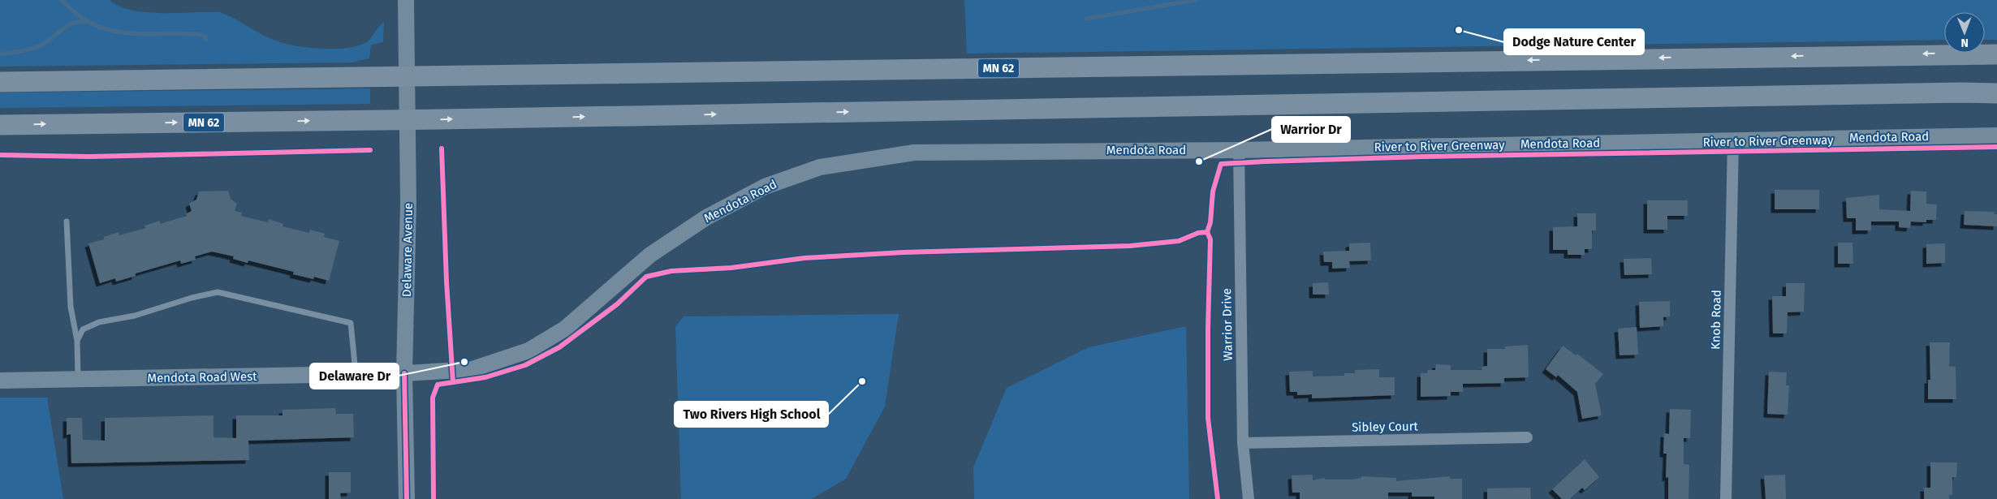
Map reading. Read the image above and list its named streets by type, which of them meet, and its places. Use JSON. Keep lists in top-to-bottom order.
{
  "streets": {
    "highway": ["MN 62"],
    "street": [
      "Mendota Road",
      "Delaware Avenue",
      "Knob Road",
      "Warrior Drive",
      "Mendota Road West",
      "Sibley Court"
    ],
    "cycle path": ["River to River Greenway"]
  },
  "crossings": [
    ["MN 62", "Delaware Avenue"],
    ["Mendota Road", "Delaware Avenue"],
    ["Mendota Road", "Knob Road"],
    ["Mendota Road", "Warrior Drive"],
    ["Mendota Road", "Mendota Road West"],
    ["Delaware Avenue", "Mendota Road West"],
    ["Warrior Drive", "Sibley Court"]
  ],
  "places": [
    "Dodge Nature Center",
    "Warrior Dr",
    "Delaware Dr",
    "Two Rivers High School"
  ],
  "north": "bottom"
}
